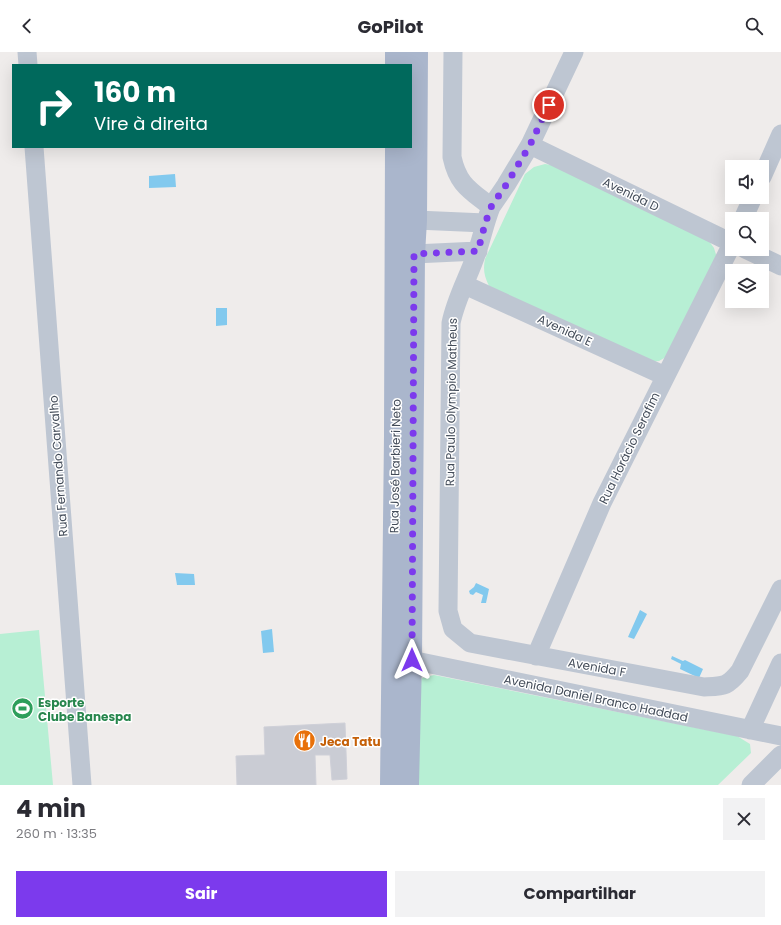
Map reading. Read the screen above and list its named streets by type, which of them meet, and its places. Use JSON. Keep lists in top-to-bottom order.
{
  "streets": {
    "main road": ["Rua José Barbieri Neto"],
    "street": [
      "Avenida D",
      "Avenida E",
      "Rua Paulo Olympio Matheus",
      "Rua Horácio Serafim",
      "Rua Fernando Carvalho",
      "Avenida F",
      "Avenida Daniel Branco Haddad"
    ]
  },
  "crossings": [
    ["Avenida D", "Rua Paulo Olympio Matheus"],
    ["Avenida E", "Rua Paulo Olympio Matheus"],
    ["Avenida E", "Rua Horácio Serafim"],
    ["Rua Paulo Olympio Matheus", "Avenida F"],
    ["Rua Horácio Serafim", "Avenida F"],
    ["Rua José Barbieri Neto", "Avenida Daniel Branco Haddad"]
  ],
  "places": {
    "sports": ["Esporte Clube Banespa"],
    "restaurant": ["Jeca Tatu"]
  },
  "page": {
    "header": "GoPilot",
    "turn": ["160 m", "Vire à direita"],
    "heading": ["4 min", "260 m · 13:35"],
    "buttons": ["Sair", "Compartilhar"]
  }
}
